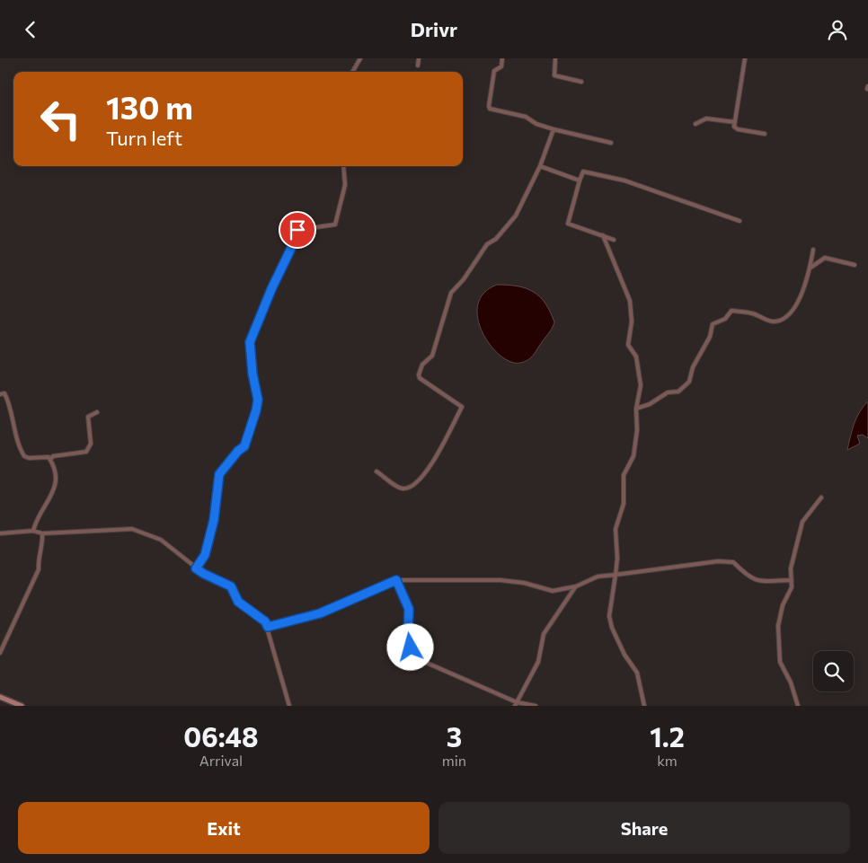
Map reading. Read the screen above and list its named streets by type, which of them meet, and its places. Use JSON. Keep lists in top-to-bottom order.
{
  "page": {
    "header": "Drivr",
    "turn": ["130 m", "Turn left"],
    "eta": [
      "06:48",
      "Arrival",
      "3",
      "min",
      "1.2",
      "km"
    ],
    "buttons": ["Exit", "Share"]
  }
}
